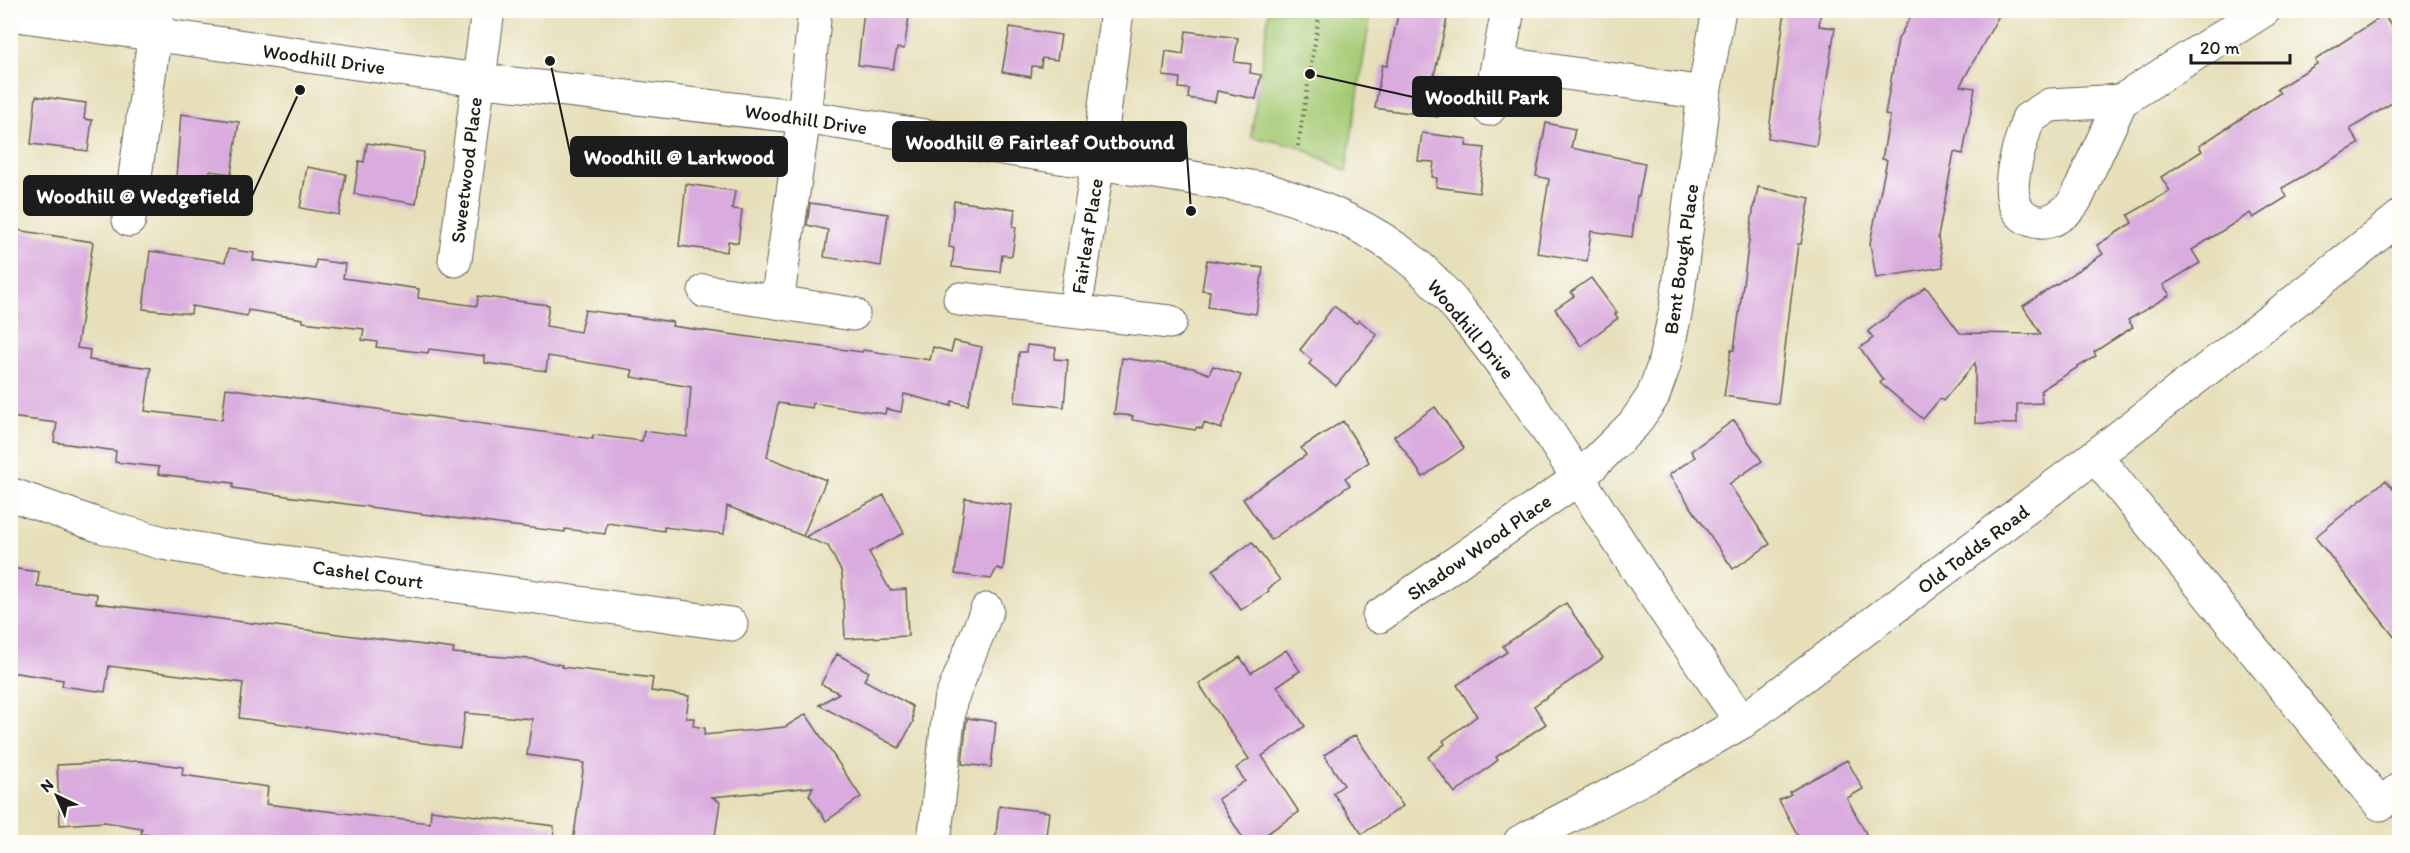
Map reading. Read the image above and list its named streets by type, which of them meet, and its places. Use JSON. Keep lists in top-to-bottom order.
{
  "streets": {
    "street": [
      "Woodhill Drive",
      "Sweetwood Place",
      "Fairleaf Place",
      "Bent Bough Place",
      "Shadow Wood Place",
      "Old Todds Road",
      "Cashel Court"
    ]
  },
  "crossings": [
    ["Woodhill Drive", "Sweetwood Place"],
    ["Woodhill Drive", "Fairleaf Place"],
    ["Woodhill Drive", "Bent Bough Place"],
    ["Woodhill Drive", "Shadow Wood Place"],
    ["Woodhill Drive", "Old Todds Road"],
    ["Bent Bough Place", "Shadow Wood Place"]
  ],
  "places": [
    "Woodhill @ Larkwood",
    "Woodhill Park",
    "Woodhill @ Wedgefield",
    "Woodhill @ Fairleaf Outbound"
  ],
  "scale_bar": "20 m",
  "north": "top left"
}
